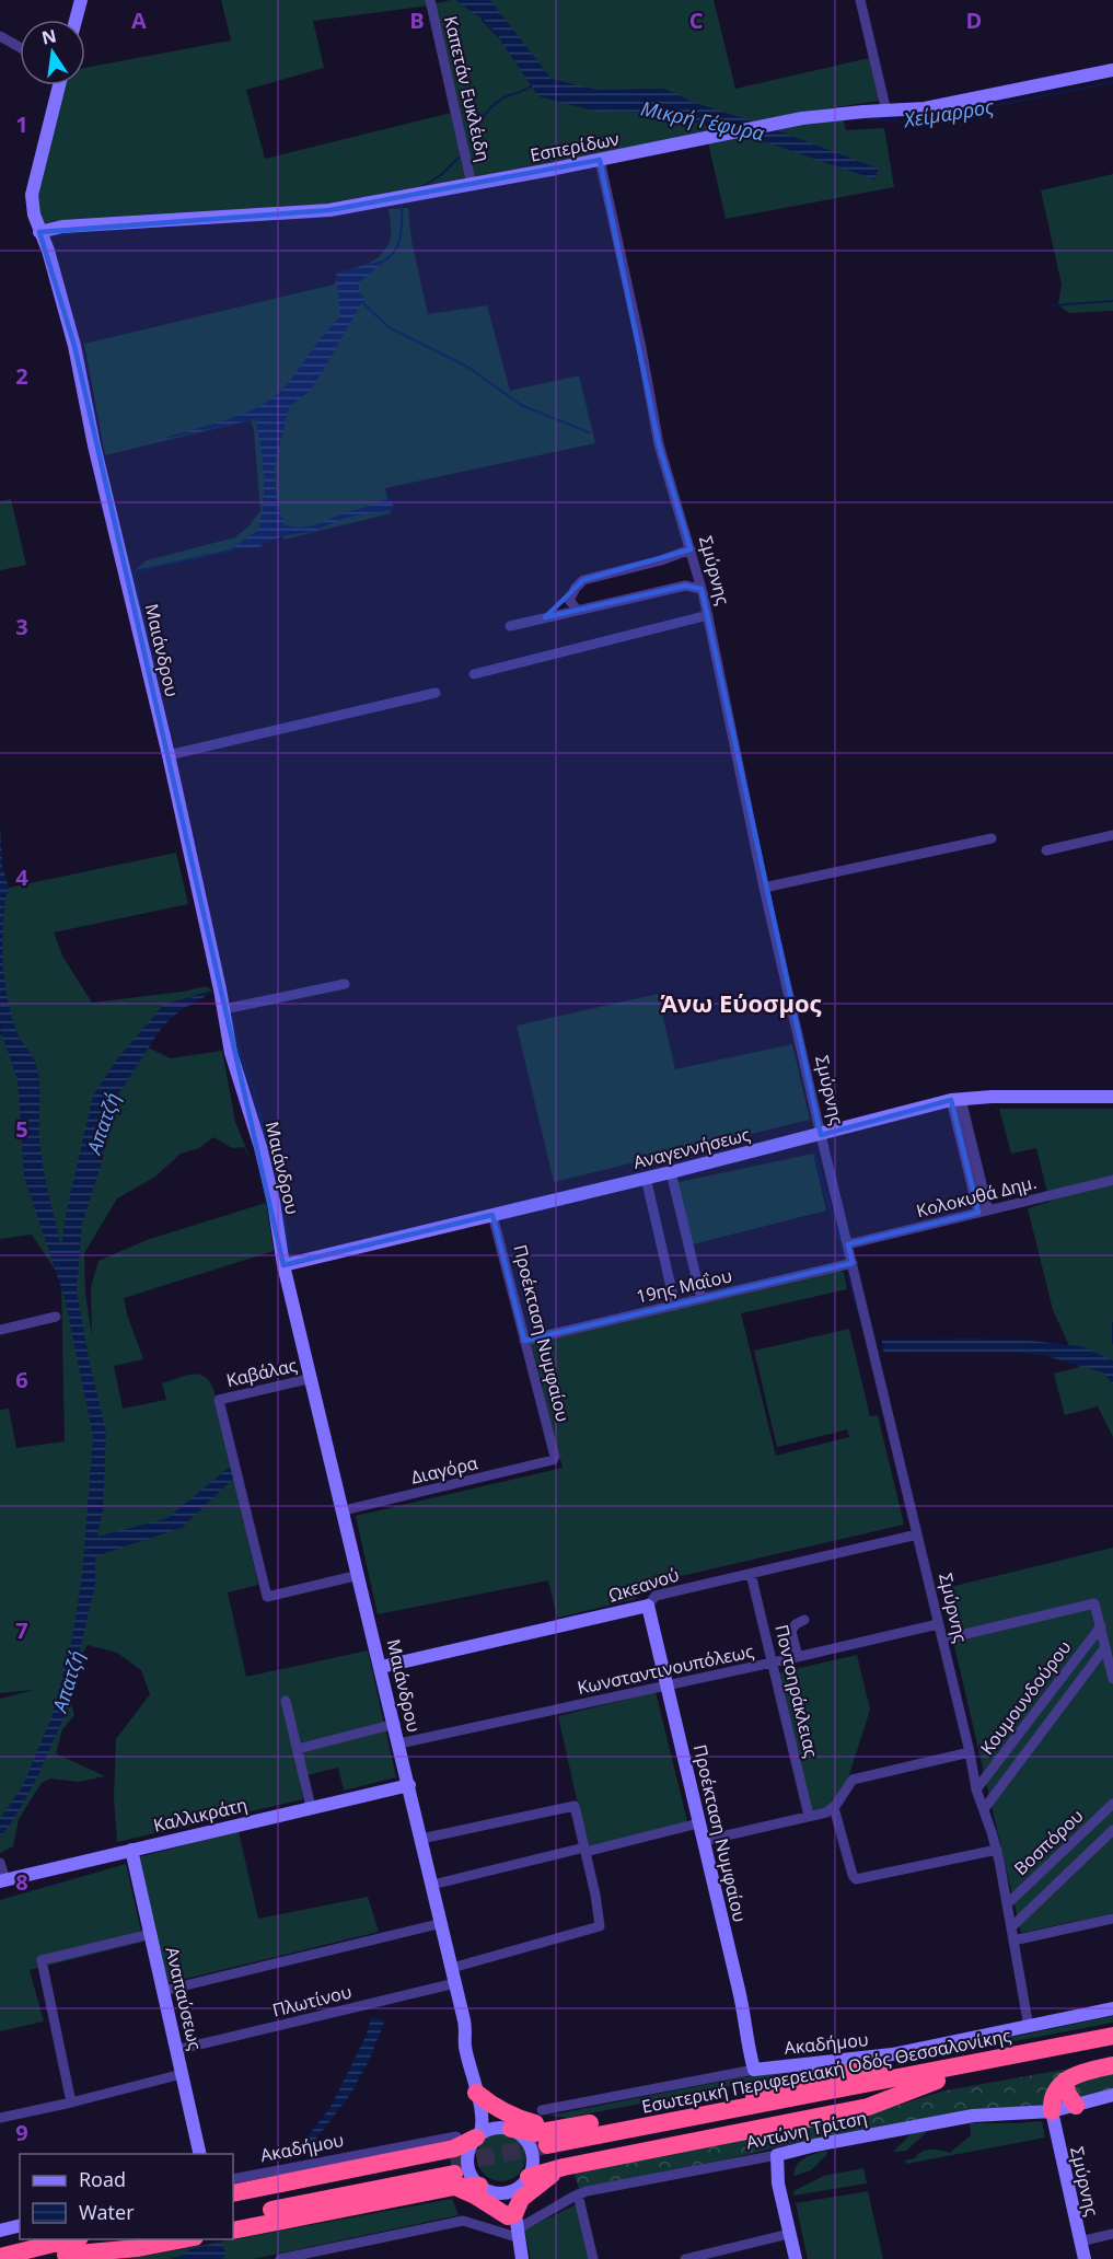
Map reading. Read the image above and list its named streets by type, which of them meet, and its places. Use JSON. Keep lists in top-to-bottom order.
{
  "streets": {
    "highway": ["Εσωτερική Περιφερειακή Οδός Θεσσαλονίκης"],
    "street": [
      "Καπετάν Ευκλέιδη",
      "Εσπερίδων",
      "Σμύρνης",
      "Μαιάνδρου",
      "Αναγεννήσεως",
      "Κολοκυθά Δημ.",
      "19ης Μαΐου",
      "Προέκταση Νυμφαίου",
      "Καβάλας",
      "Διαγόρα",
      "Ωκεανού",
      "Κωνσταντινουπόλεως",
      "Ποντοηράκλειας",
      "Κουμουνδούρου",
      "Καλλικράτη",
      "Βοσπόρου",
      "Αναπαύσεως",
      "Πλωτίνου",
      "Ακαδήμου",
      "Αντώνη Τρίτση"
    ]
  },
  "crossings": [
    ["Καπετάν Ευκλέιδη", "Εσπερίδων"],
    ["Εσπερίδων", "Σμύρνης"],
    ["Εσπερίδων", "Μαιάνδρου"],
    ["Σμύρνης", "Αναγεννήσεως"],
    ["Σμύρνης", "Κολοκυθά Δημ."],
    ["Σμύρνης", "19ης Μαΐου"],
    ["Σμύρνης", "Ωκεανού"],
    ["Σμύρνης", "Κωνσταντινουπόλεως"],
    ["Σμύρνης", "Κουμουνδούρου"],
    ["Σμύρνης", "Βοσπόρου"],
    ["Σμύρνης", "Ακαδήμου"],
    ["Σμύρνης", "Αντώνη Τρίτση"],
    ["Μαιάνδρου", "Αναγεννήσεως"],
    ["Μαιάνδρου", "Καβάλας"],
    ["Μαιάνδρου", "Διαγόρα"],
    ["Μαιάνδρου", "Ωκεανού"],
    ["Μαιάνδρου", "Κωνσταντινουπόλεως"],
    ["Μαιάνδρου", "Καλλικράτη"],
    ["Μαιάνδρου", "Πλωτίνου"],
    ["Αναγεννήσεως", "Προέκταση Νυμφαίου"],
    ["19ης Μαΐου", "Προέκταση Νυμφαίου"],
    ["Προέκταση Νυμφαίου", "Διαγόρα"],
    ["Προέκταση Νυμφαίου", "Ωκεανού"],
    ["Προέκταση Νυμφαίου", "Κωνσταντινουπόλεως"],
    ["Προέκταση Νυμφαίου", "Ακαδήμου"],
    ["Ωκεανού", "Ποντοηράκλειας"],
    ["Κωνσταντινουπόλεως", "Ποντοηράκλειας"],
    ["Καλλικράτη", "Αναπαύσεως"],
    ["Αναπαύσεως", "Πλωτίνου"]
  ],
  "districts": ["Άνω Εύοσμος"],
  "water": ["Χείμαρρος", "Μικρή Γέφυρα", "Απατζή"],
  "legend": ["Road", "Water"],
  "north": "top",
  "grid": {
    "columns": [
      "A",
      "B",
      "C",
      "D"
    ],
    "rows": [
      "1",
      "2",
      "3",
      "4",
      "5",
      "6",
      "7",
      "8",
      "9"
    ]
  }
}
